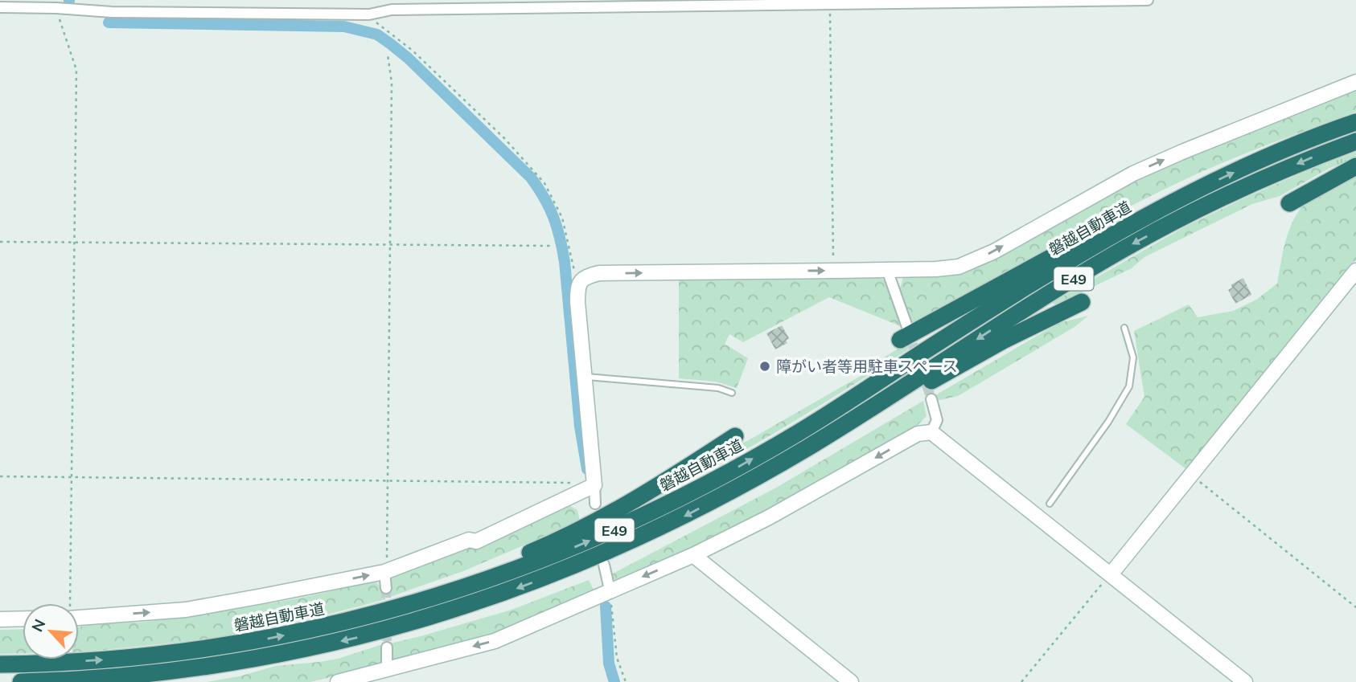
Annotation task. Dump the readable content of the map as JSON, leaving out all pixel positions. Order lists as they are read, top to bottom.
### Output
{
  "streets": {
    "highway": ["磐越自動車道", "E49"]
  },
  "places": ["障がい者等用駐車スペース"],
  "north": "top left"
}
